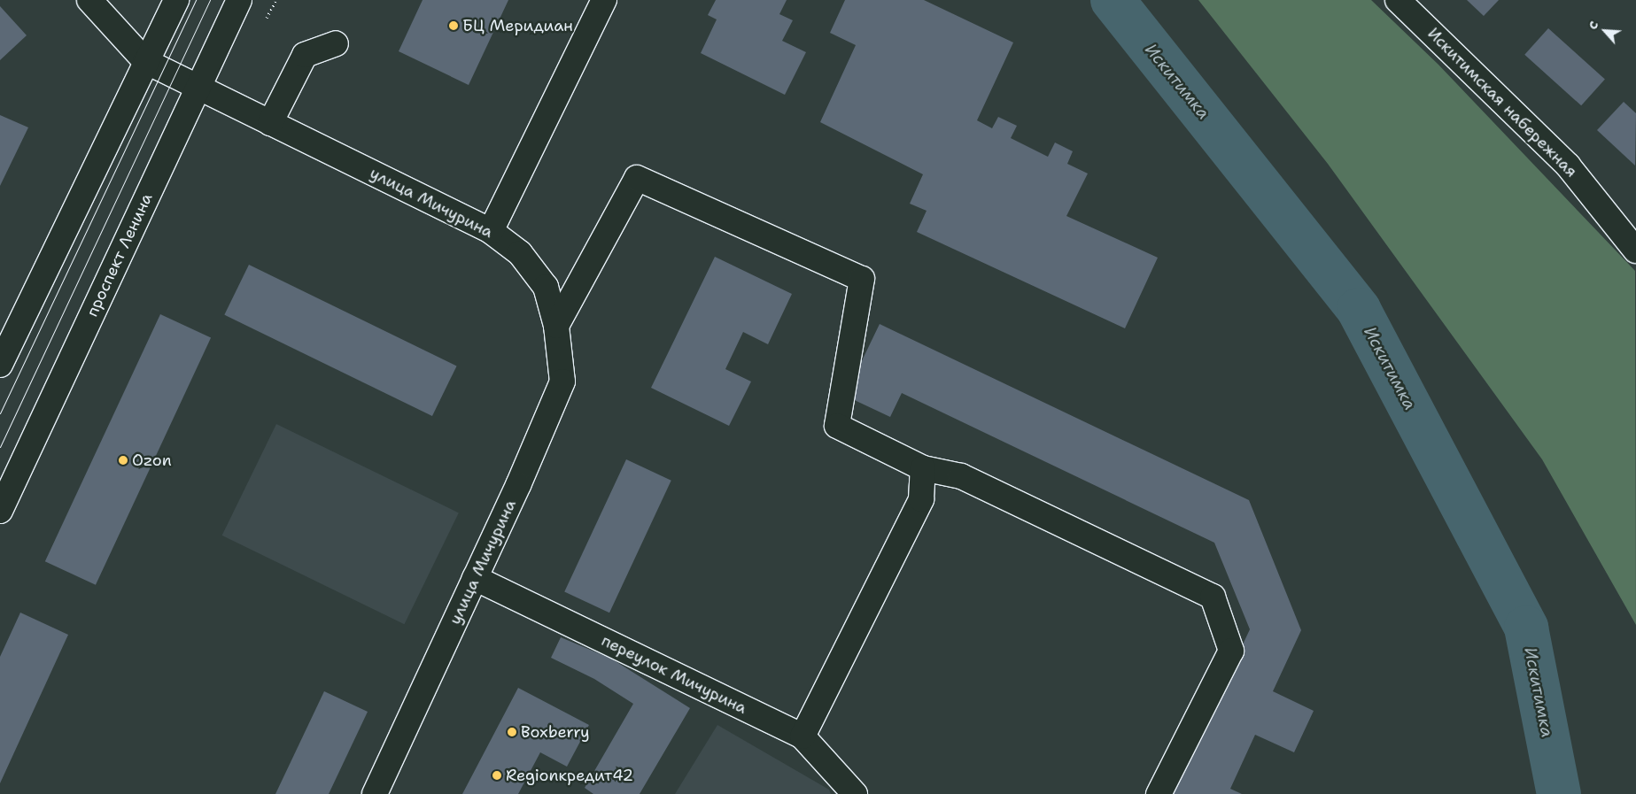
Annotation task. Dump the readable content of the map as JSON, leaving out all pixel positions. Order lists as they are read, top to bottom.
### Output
{
  "streets": {
    "street": [
      "Искитимская набережная",
      "улица Мичурина",
      "проспект Ленина",
      "переулок Мичурина"
    ]
  },
  "crossings": [
    ["улица Мичурина", "проспект Ленина"],
    ["улица Мичурина", "переулок Мичурина"]
  ],
  "water": ["Искитимка"],
  "places": [
    "БЦ Меридиан",
    "Ozon",
    "Boxberry",
    "Regionкредит42"
  ],
  "north": "top left"
}
